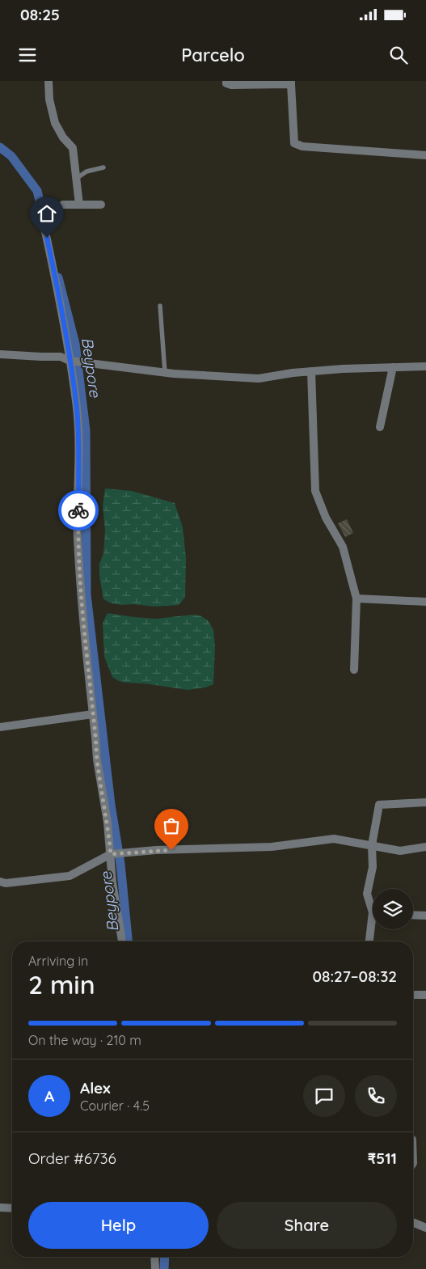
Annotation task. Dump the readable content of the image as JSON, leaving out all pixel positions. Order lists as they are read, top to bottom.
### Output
{
  "water": ["Beypore"],
  "page": {
    "status": "08:25",
    "header": "Parcelo",
    "heading": ["2 min", "Arriving in", "08:27–08:32"],
    "panel": [
      "Alex",
      "Courier · 4.5",
      "Order #6736",
      "₹511"
    ],
    "bar": "On the way · 210 m",
    "round": "A",
    "buttons": ["Help", "Share"]
  }
}
